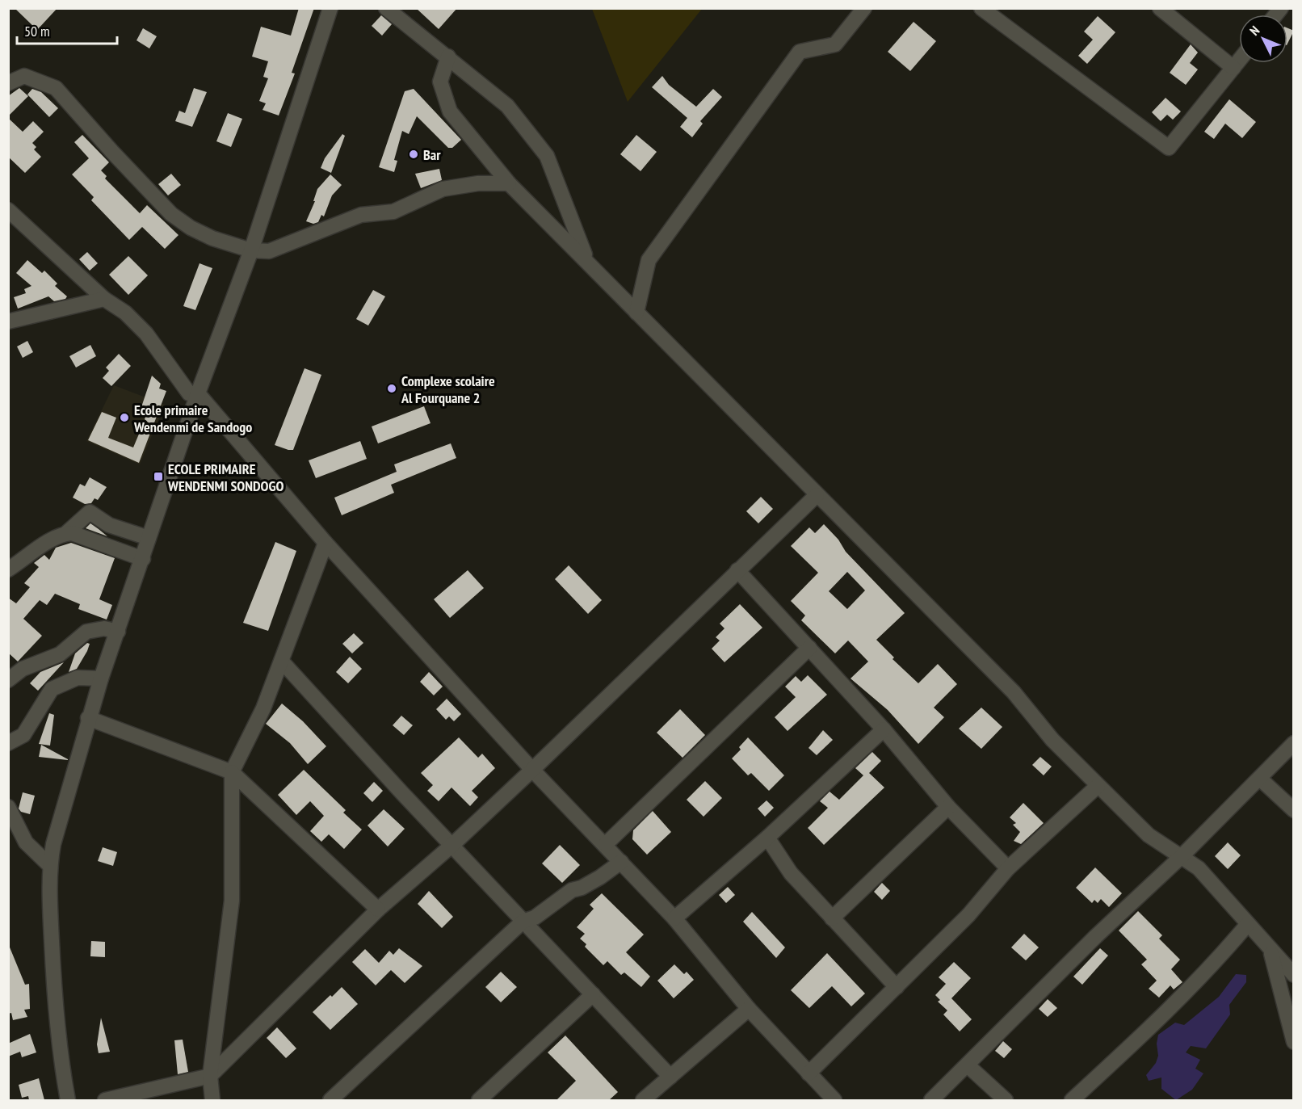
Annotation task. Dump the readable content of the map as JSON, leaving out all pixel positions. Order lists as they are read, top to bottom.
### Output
{
  "places": {
    "other": ["Bar", "Complexe scolaire Al Fourquane 2", "Ecole primaire Wendenmi de Sandogo"],
    "transit": ["ECOLE PRIMAIRE WENDENMI SONDOGO"]
  },
  "scale_bar": "50 m",
  "north": "top left"
}
